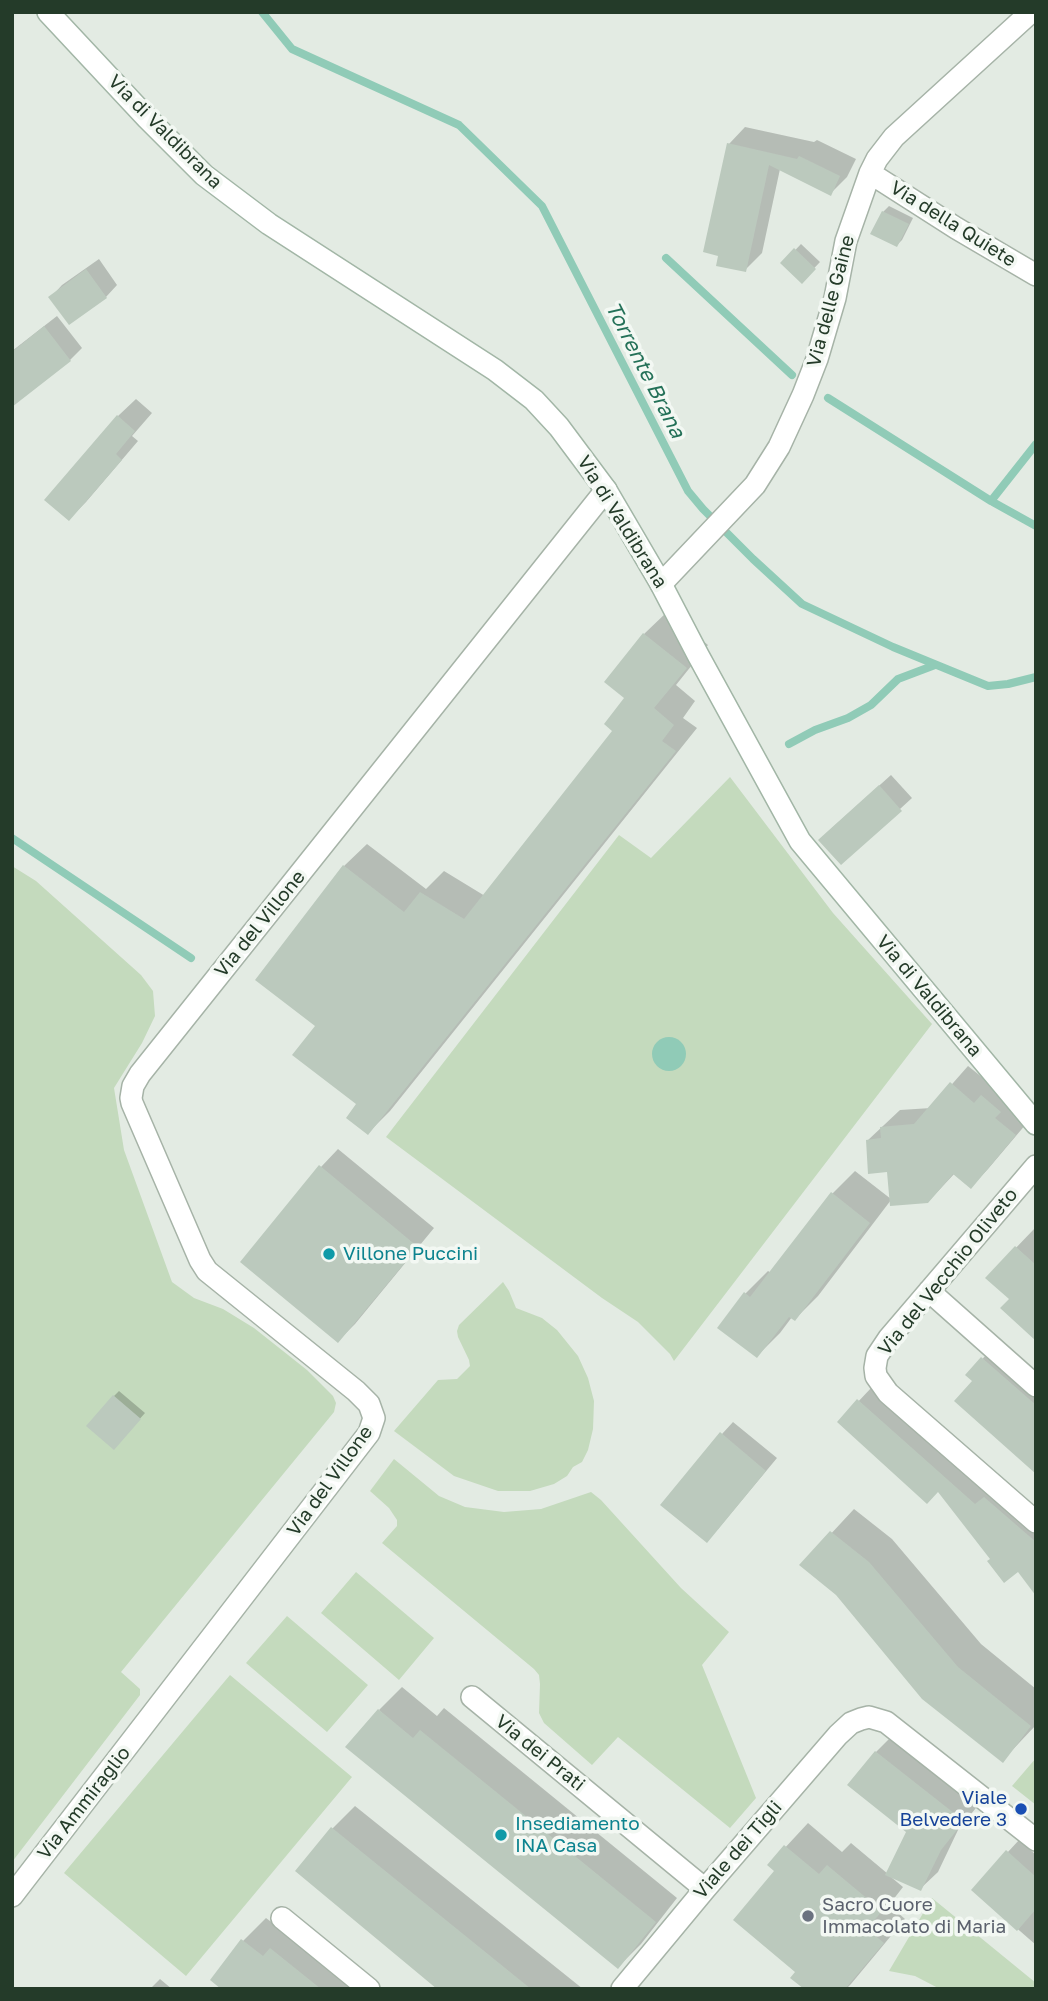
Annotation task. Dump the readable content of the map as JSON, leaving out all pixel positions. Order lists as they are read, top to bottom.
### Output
{
  "streets": {
    "street": [
      "Via di Valdibrana",
      "Via della Quiete",
      "Via delle Gaine",
      "Via del Villone",
      "Via del Vecchio Oliveto",
      "Via dei Prati",
      "Via Ammiraglio",
      "Viale dei Tigli"
    ]
  },
  "crossings": [
    ["Via di Valdibrana", "Via delle Gaine"],
    ["Via di Valdibrana", "Via del Villone"],
    ["Via della Quiete", "Via delle Gaine"],
    ["Via del Villone", "Via Ammiraglio"],
    ["Via dei Prati", "Viale dei Tigli"]
  ],
  "water": ["Torrente Brana"],
  "places": [
    "Villone Puccini",
    "Viale Belvedere 3",
    "Insediamento INA Casa",
    "Sacro Cuore Immacolato di Maria"
  ]
}
